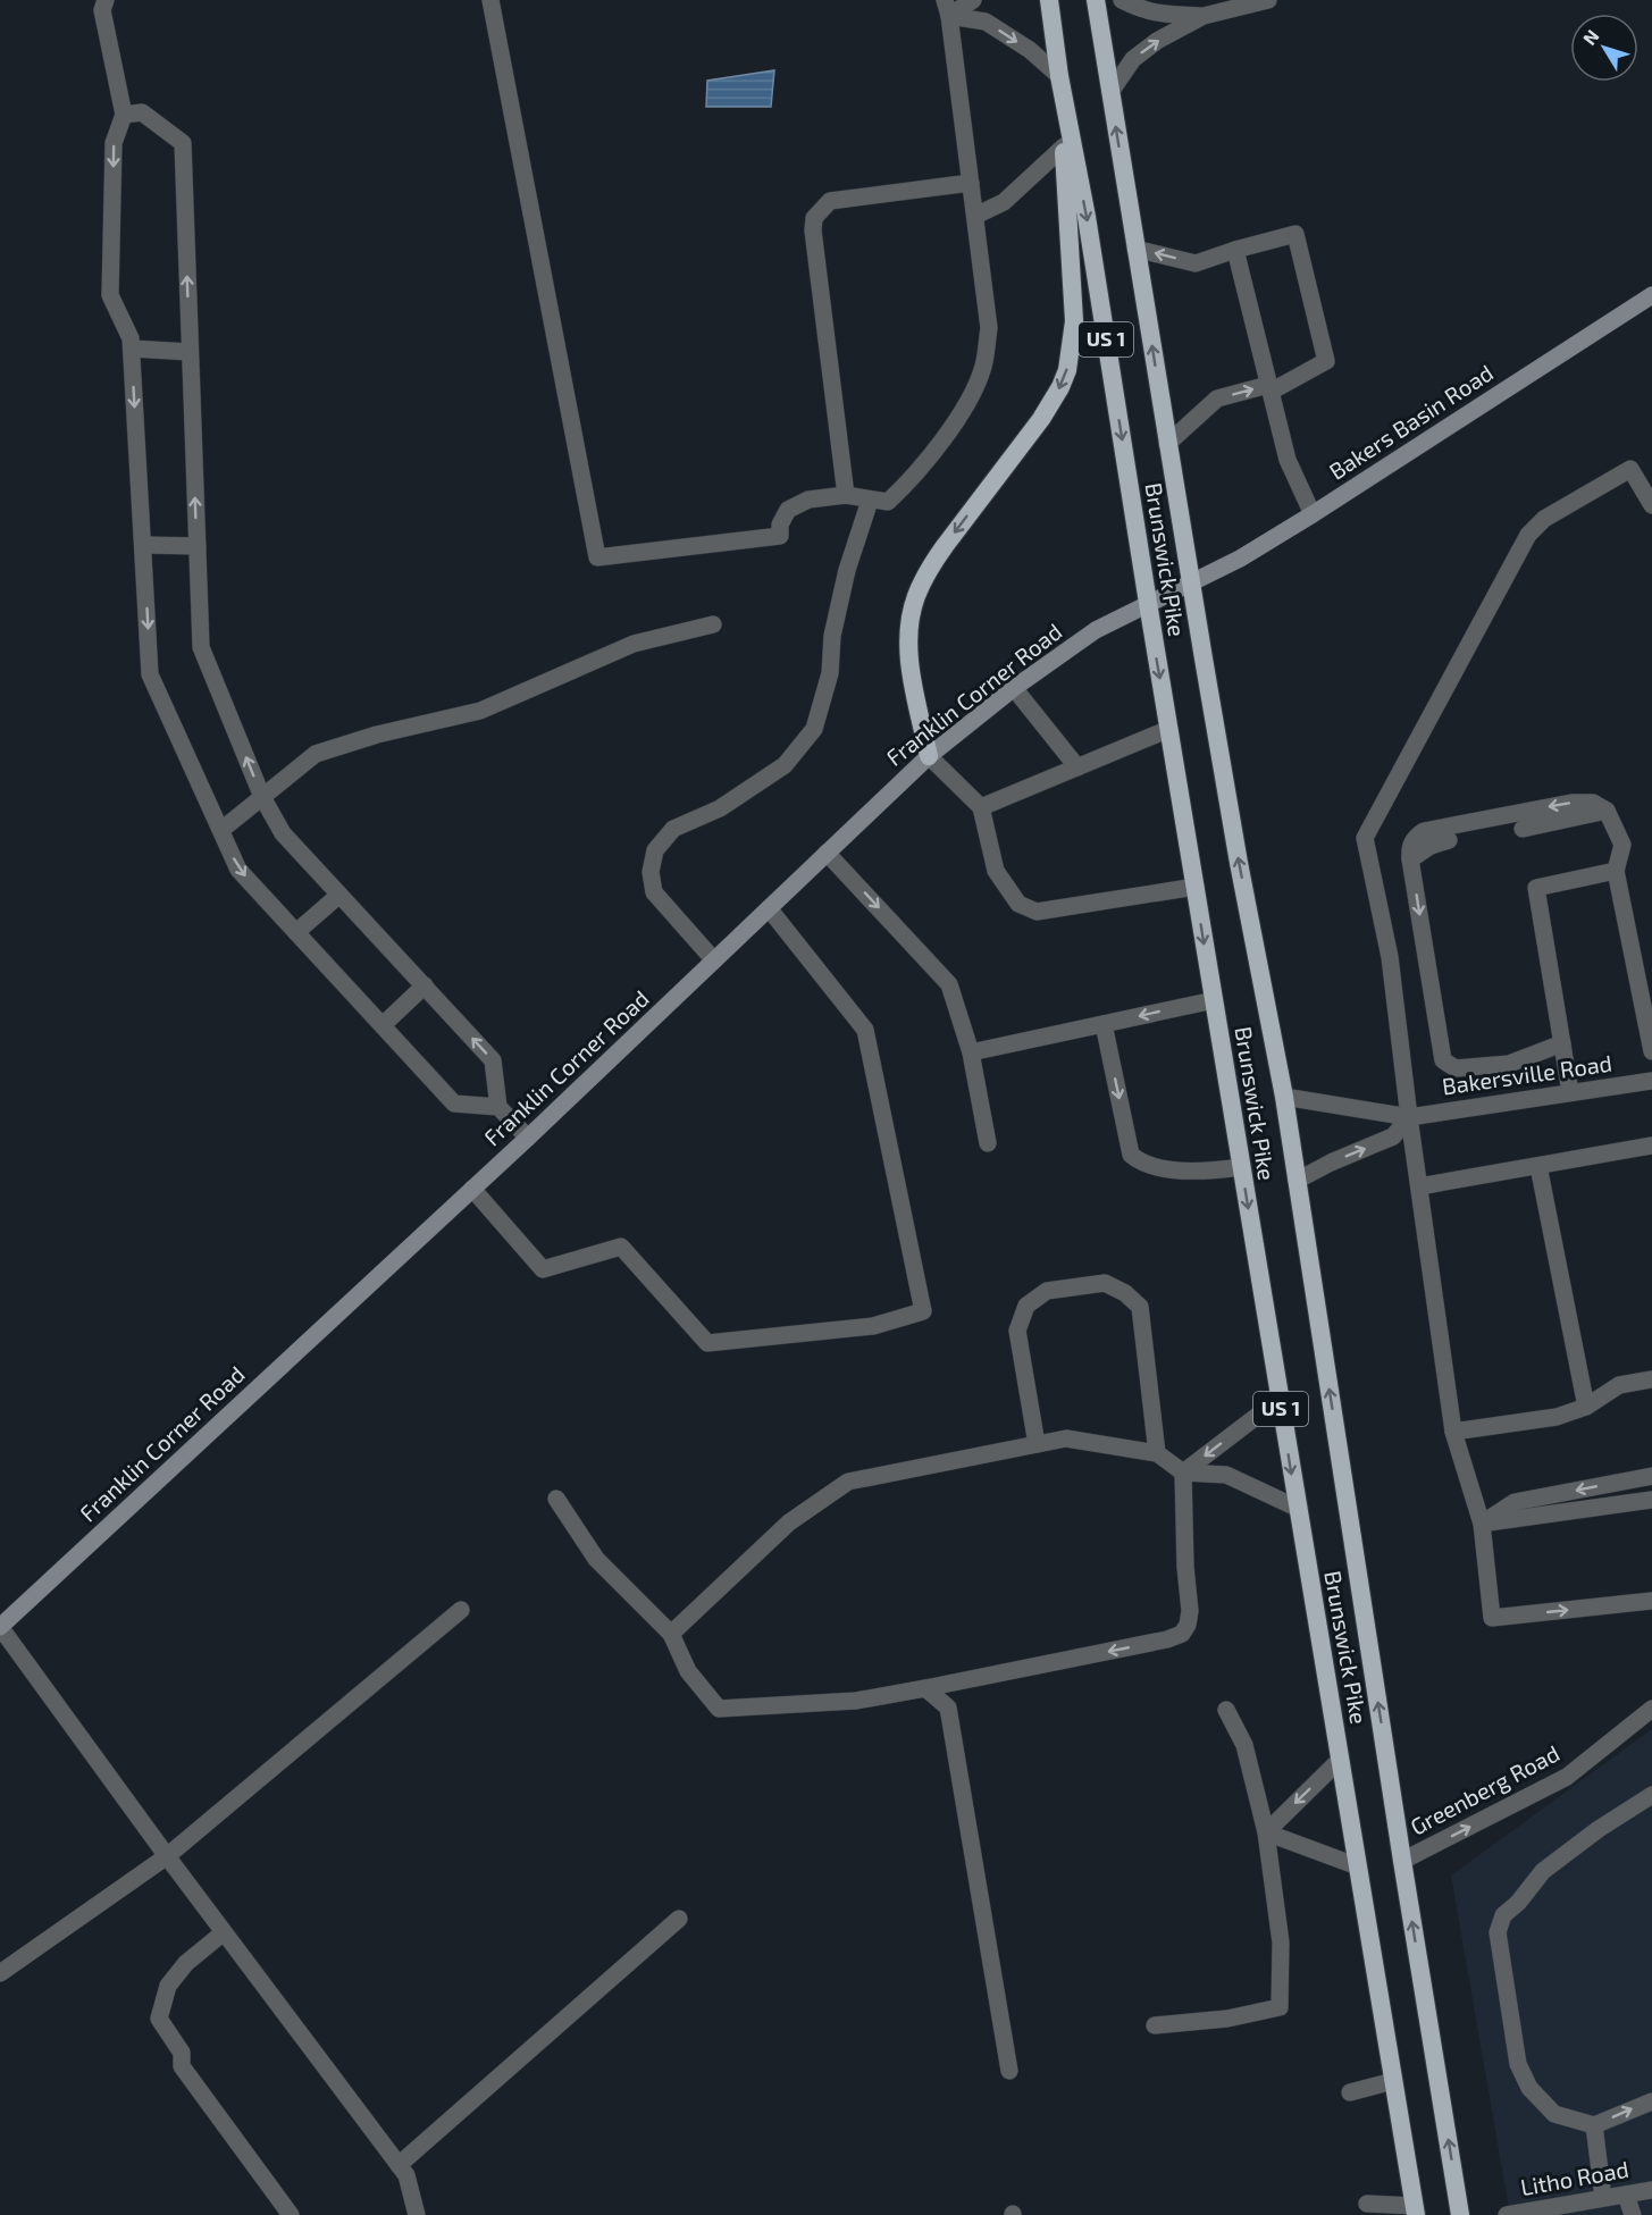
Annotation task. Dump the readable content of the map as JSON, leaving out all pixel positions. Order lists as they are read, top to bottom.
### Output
{
  "streets": {
    "highway": ["US 1", "Brunswick Pike"],
    "main road": ["Bakers Basin Road", "Franklin Corner Road"],
    "street": ["Bakersville Road", "Greenberg Road", "Litho Road"]
  },
  "crossings": [
    ["Bakers Basin Road", "Brunswick Pike"],
    ["Bakers Basin Road", "Franklin Corner Road"],
    ["Brunswick Pike", "Franklin Corner Road"],
    ["Brunswick Pike", "Bakersville Road"],
    ["Brunswick Pike", "Greenberg Road"]
  ],
  "one_way": ["Greenberg Road"],
  "north": "top left"
}
